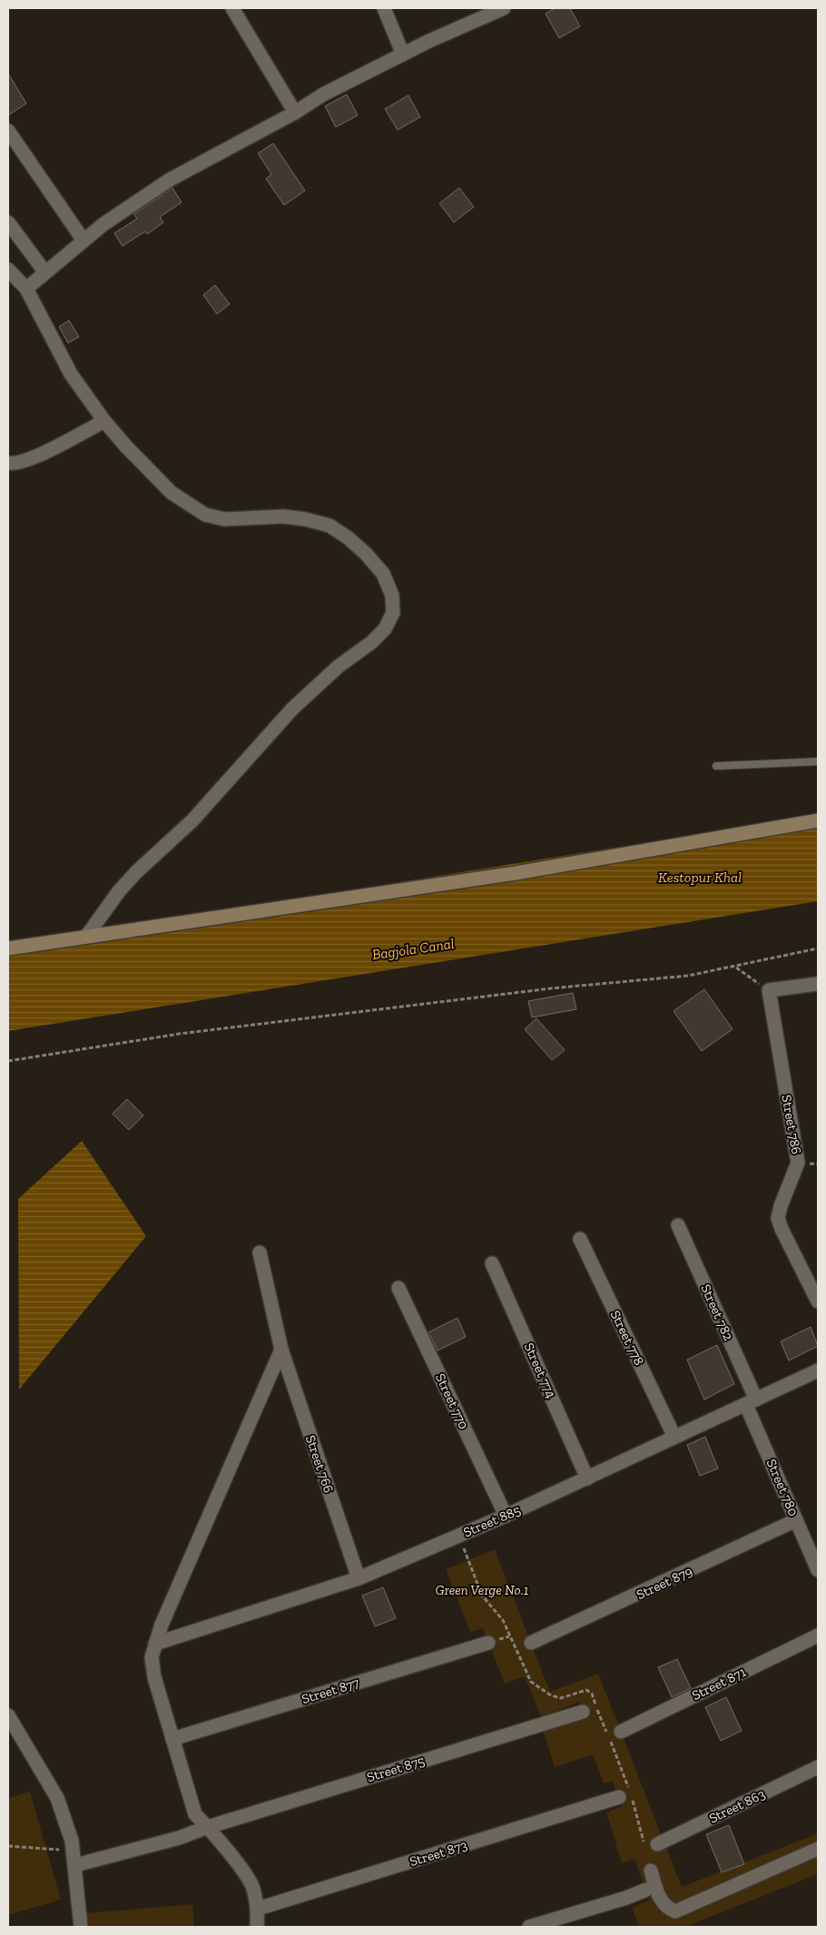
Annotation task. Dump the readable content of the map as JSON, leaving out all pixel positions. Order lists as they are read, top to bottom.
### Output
{
  "streets": {
    "street": [
      "Street 786",
      "Street 782",
      "Street 778",
      "Street 774",
      "Street 770",
      "Street 766",
      "Street 780",
      "Street 885",
      "Street 879",
      "Street 871",
      "Street 877",
      "Street 875",
      "Street 863",
      "Street 873"
    ]
  },
  "crossings": [
    ["Street 782", "Street 780"],
    ["Street 782", "Street 885"],
    ["Street 778", "Street 885"],
    ["Street 774", "Street 885"],
    ["Street 770", "Street 885"],
    ["Street 766", "Street 885"],
    ["Street 780", "Street 885"],
    ["Street 780", "Street 879"]
  ],
  "water": ["Kestopur Khal", "Bagjola Canal"],
  "parks": ["Green Verge No.1"]
}
